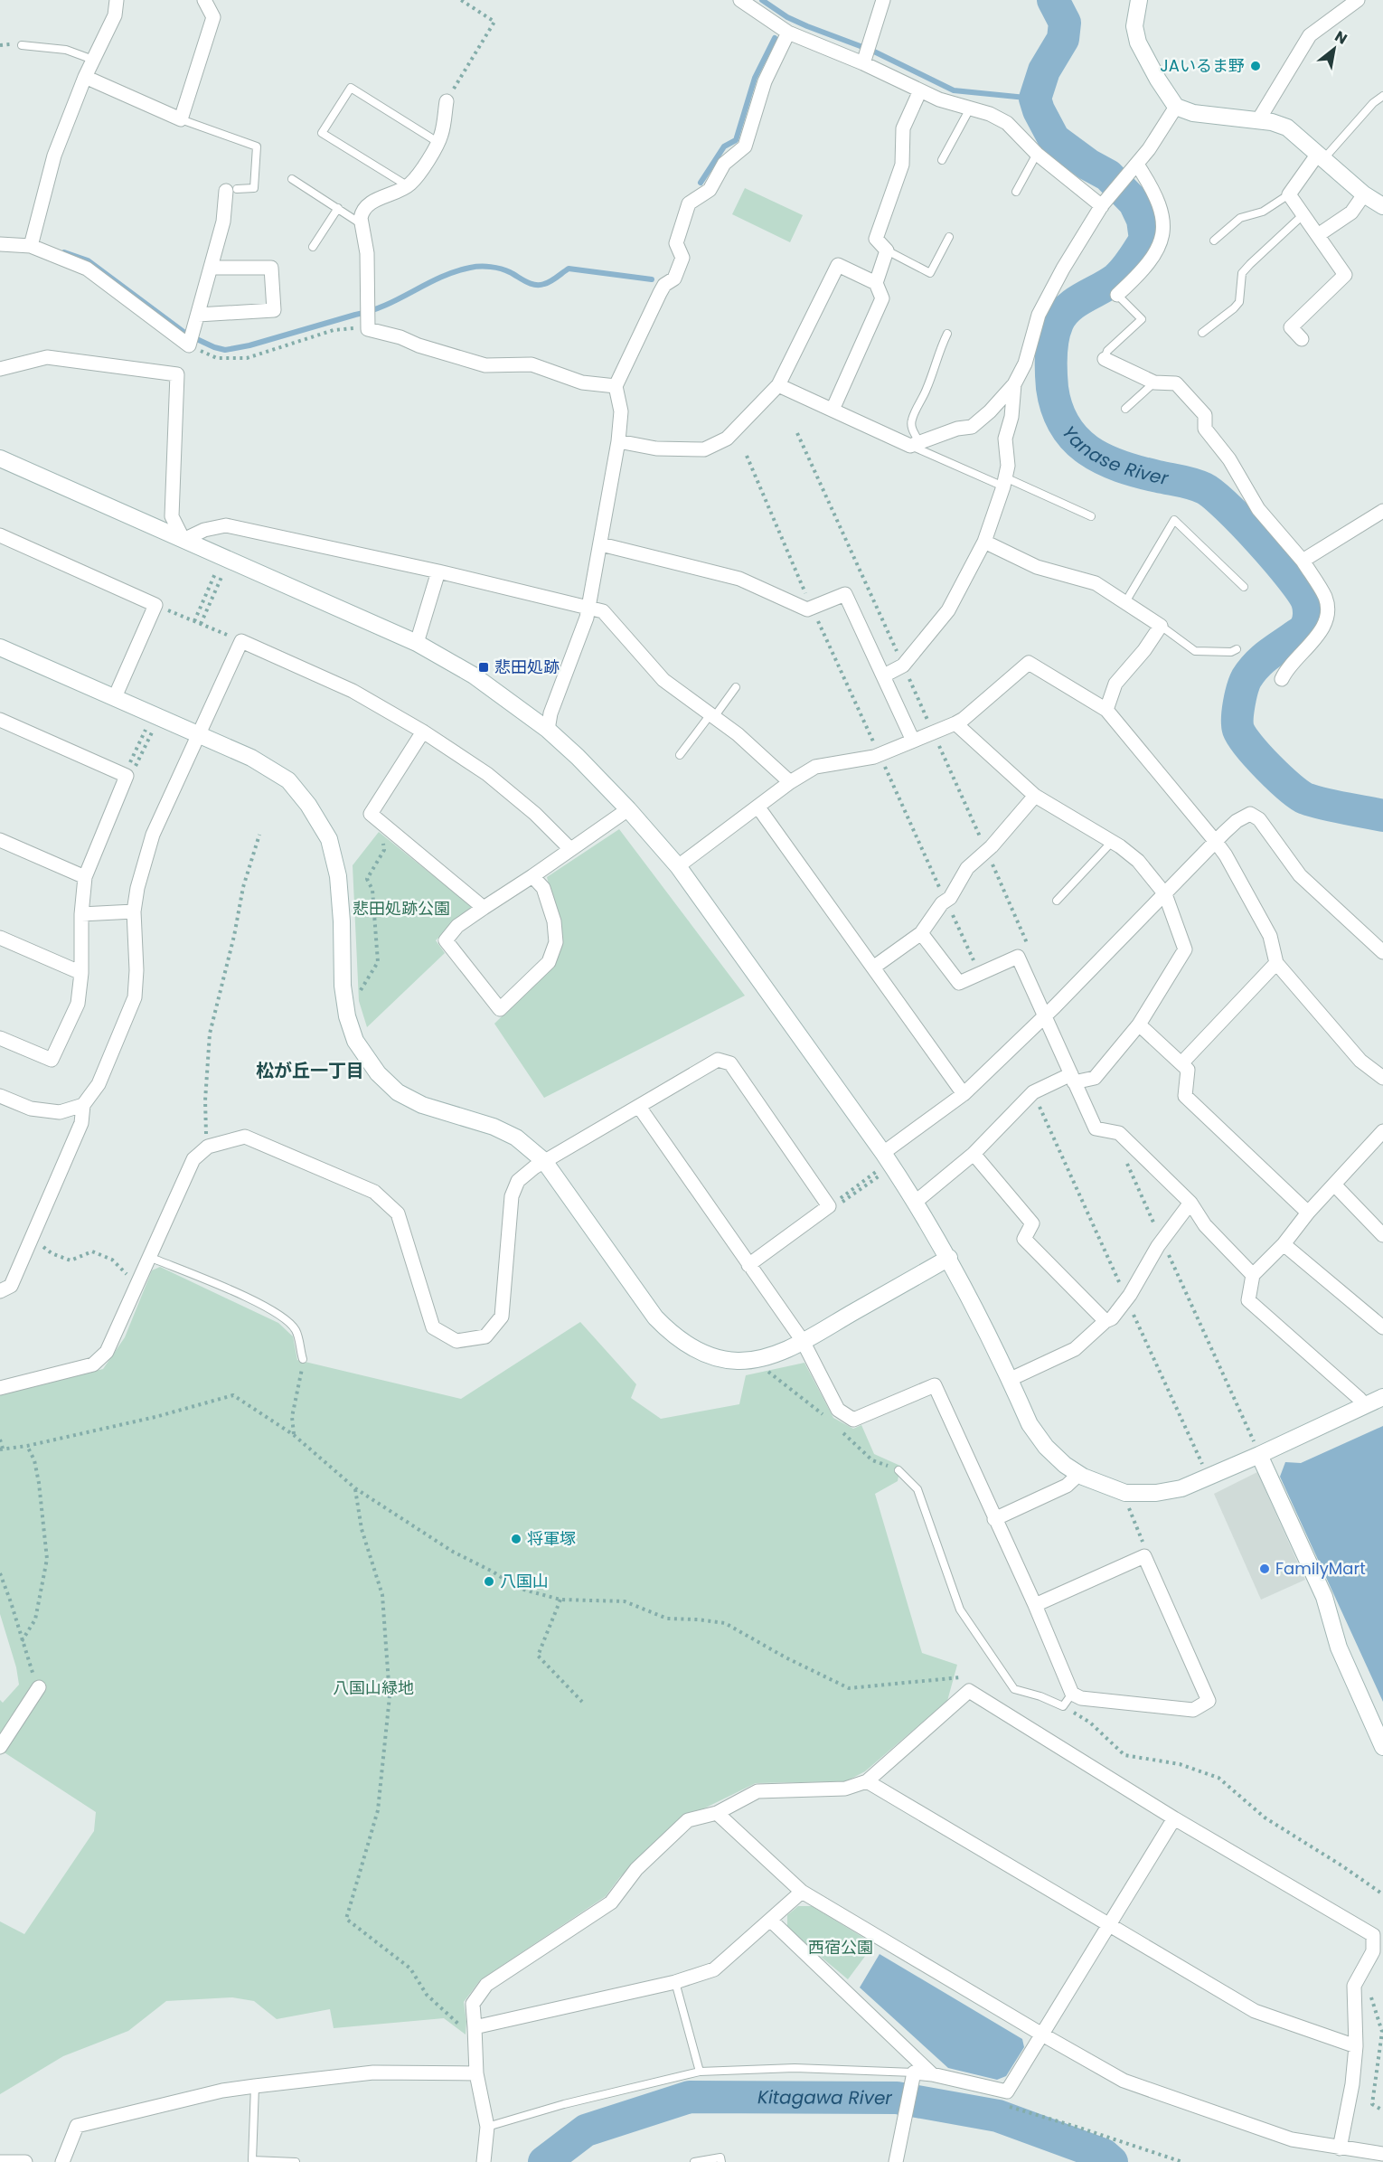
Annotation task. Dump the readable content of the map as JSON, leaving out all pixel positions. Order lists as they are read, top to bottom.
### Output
{
  "districts": ["松が丘一丁目"],
  "water": ["Yanase River", "Kitagawa River"],
  "parks": ["悲田処跡公園", "八国山緑地", "西宿公園"],
  "places": {
    "other": [
      "JAいるま野",
      "将軍塚",
      "FamilyMart",
      "八国山"
    ],
    "transit": ["悲田処跡"]
  },
  "north": "top right"
}
